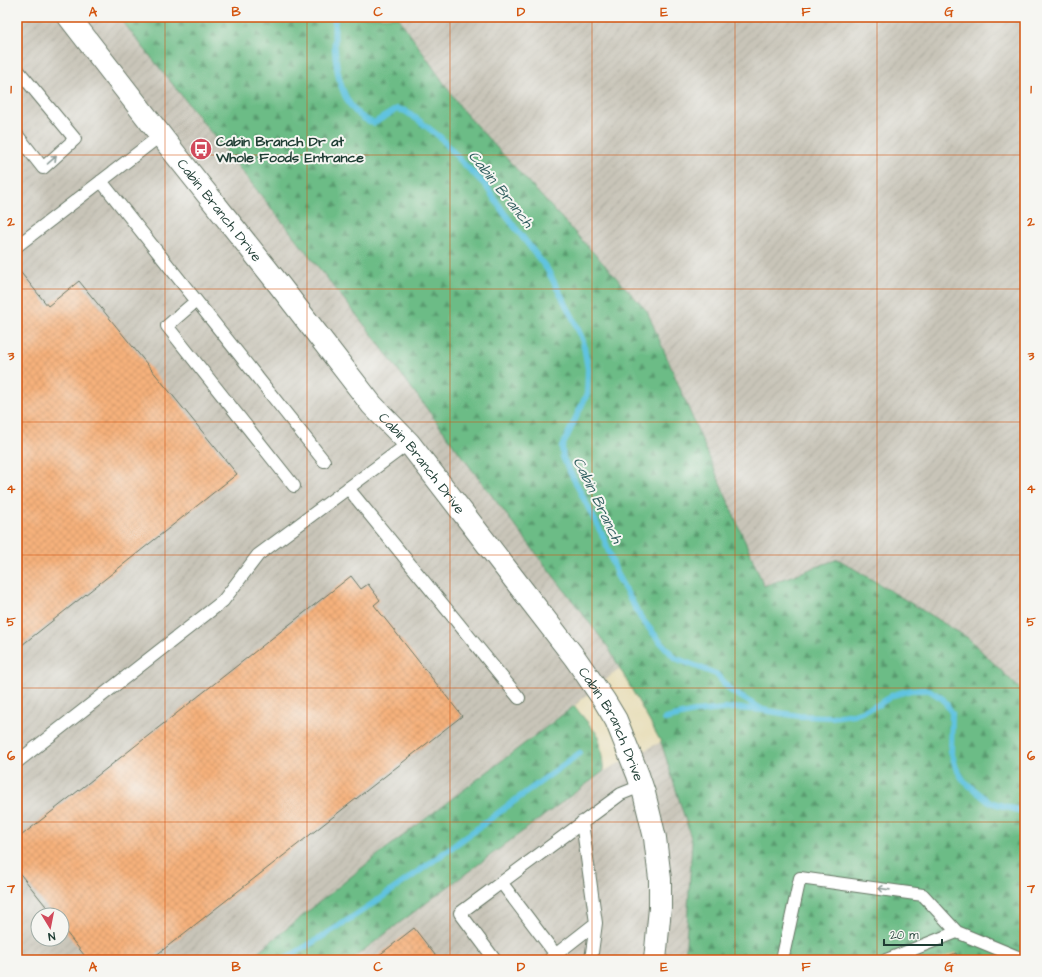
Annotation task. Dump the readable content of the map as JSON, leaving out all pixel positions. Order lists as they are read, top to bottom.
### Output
{
  "streets": {
    "street": ["Cabin Branch Drive"]
  },
  "water": ["Cabin Branch"],
  "places": {
    "bus stop": ["Cabin Branch Dr at Whole Foods Entrance"]
  },
  "scale_bar": "20 m",
  "north": "bottom",
  "grid": {
    "columns": [
      "A",
      "B",
      "C",
      "D",
      "E",
      "F",
      "G"
    ],
    "rows": [
      "1",
      "2",
      "3",
      "4",
      "5",
      "6",
      "7"
    ]
  }
}
